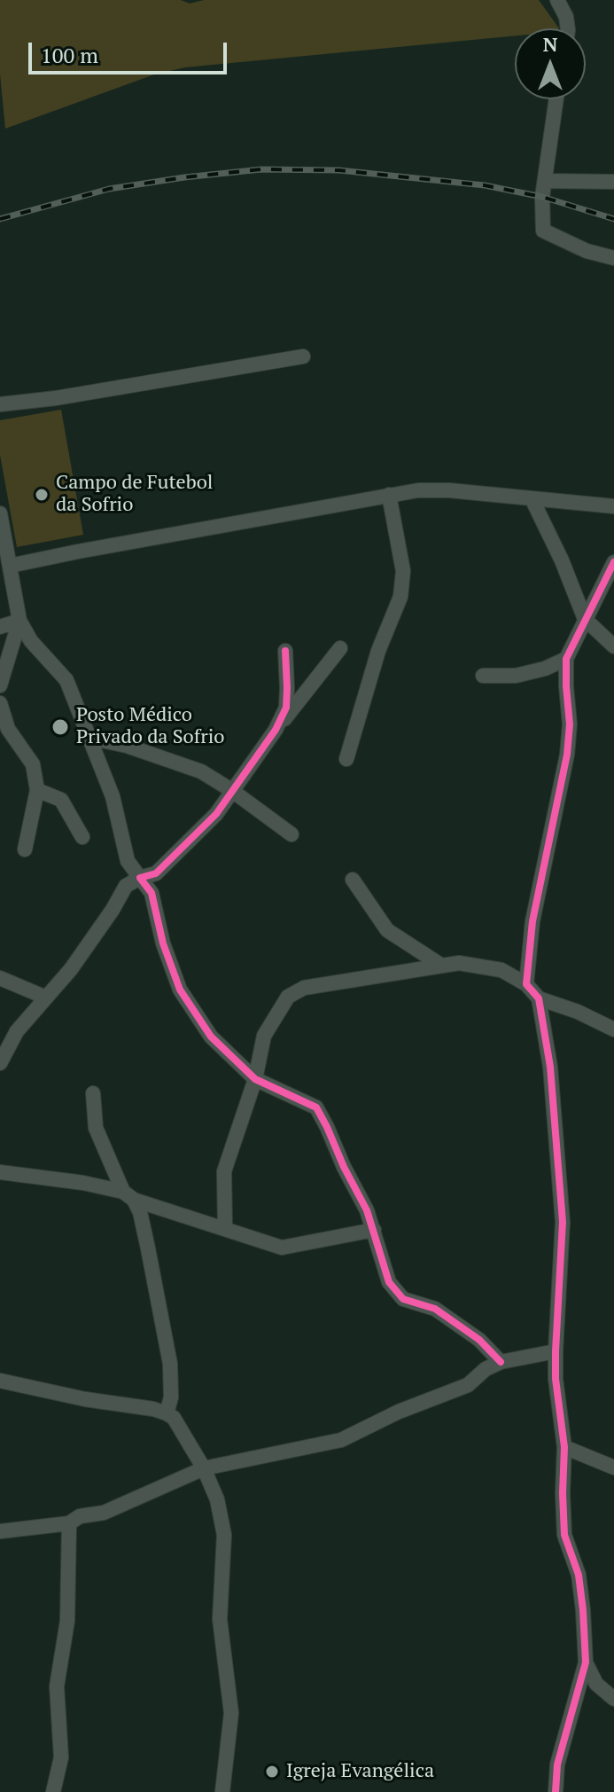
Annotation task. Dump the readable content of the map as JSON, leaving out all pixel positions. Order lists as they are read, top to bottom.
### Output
{
  "places": ["Campo de Futebol da Sofrio", "Posto Médico Privado da Sofrio", "Igreja Evangélica"],
  "scale_bar": "100 m",
  "north": "top"
}
